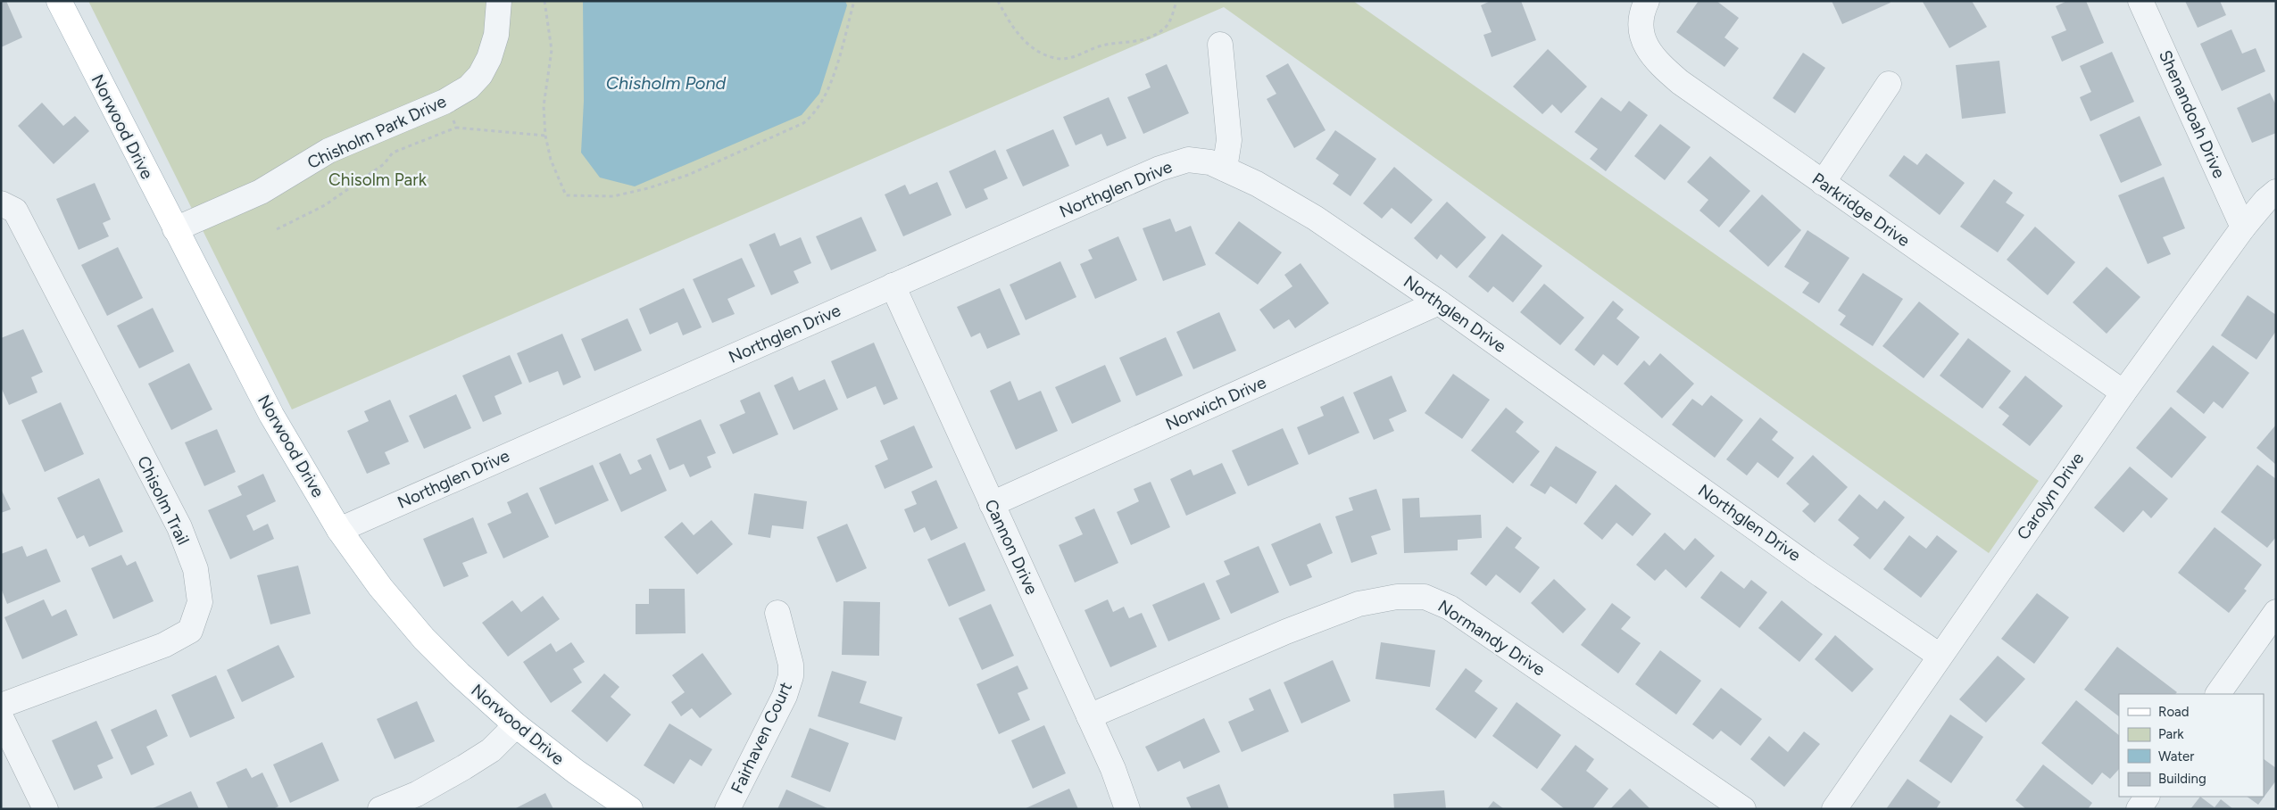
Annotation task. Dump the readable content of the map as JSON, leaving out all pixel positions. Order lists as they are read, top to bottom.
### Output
{
  "streets": {
    "main road": ["Norwood Drive"],
    "street": [
      "Shenandoah Drive",
      "Chisholm Park Drive",
      "Northglen Drive",
      "Parkridge Drive",
      "Norwich Drive",
      "Carolyn Drive",
      "Chisolm Trail",
      "Cannon Drive",
      "Normandy Drive",
      "Fairhaven Court"
    ]
  },
  "crossings": [
    ["Shenandoah Drive", "Carolyn Drive"],
    ["Norwood Drive", "Chisholm Park Drive"],
    ["Norwood Drive", "Northglen Drive"],
    ["Northglen Drive", "Norwich Drive"],
    ["Northglen Drive", "Carolyn Drive"],
    ["Northglen Drive", "Cannon Drive"],
    ["Parkridge Drive", "Carolyn Drive"],
    ["Norwich Drive", "Cannon Drive"],
    ["Cannon Drive", "Normandy Drive"]
  ],
  "water": ["Chisholm Pond"],
  "parks": ["Chisolm Park"],
  "legend": [
    "Road",
    "Park",
    "Water",
    "Building"
  ]
}
